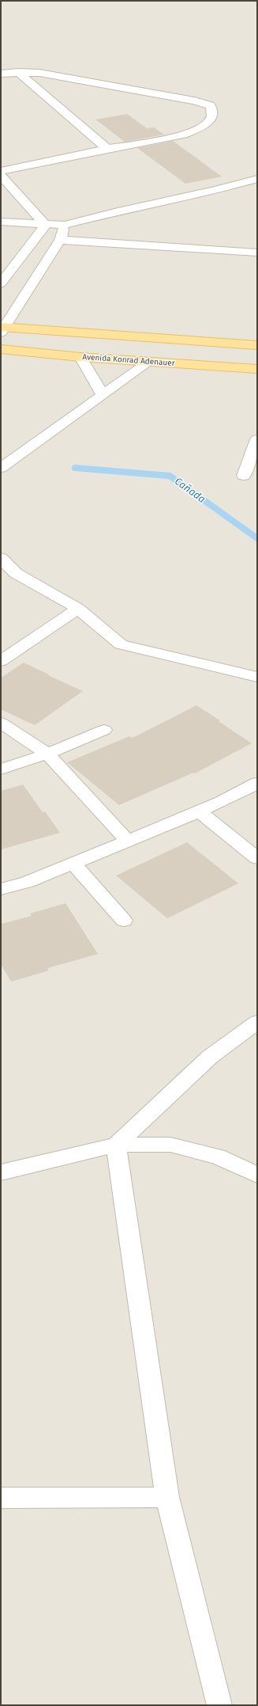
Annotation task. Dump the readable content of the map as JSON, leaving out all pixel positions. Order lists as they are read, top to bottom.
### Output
{
  "streets": {
    "main road": ["Avenida Konrad Adenauer"]
  },
  "water": ["Cañada"]
}
